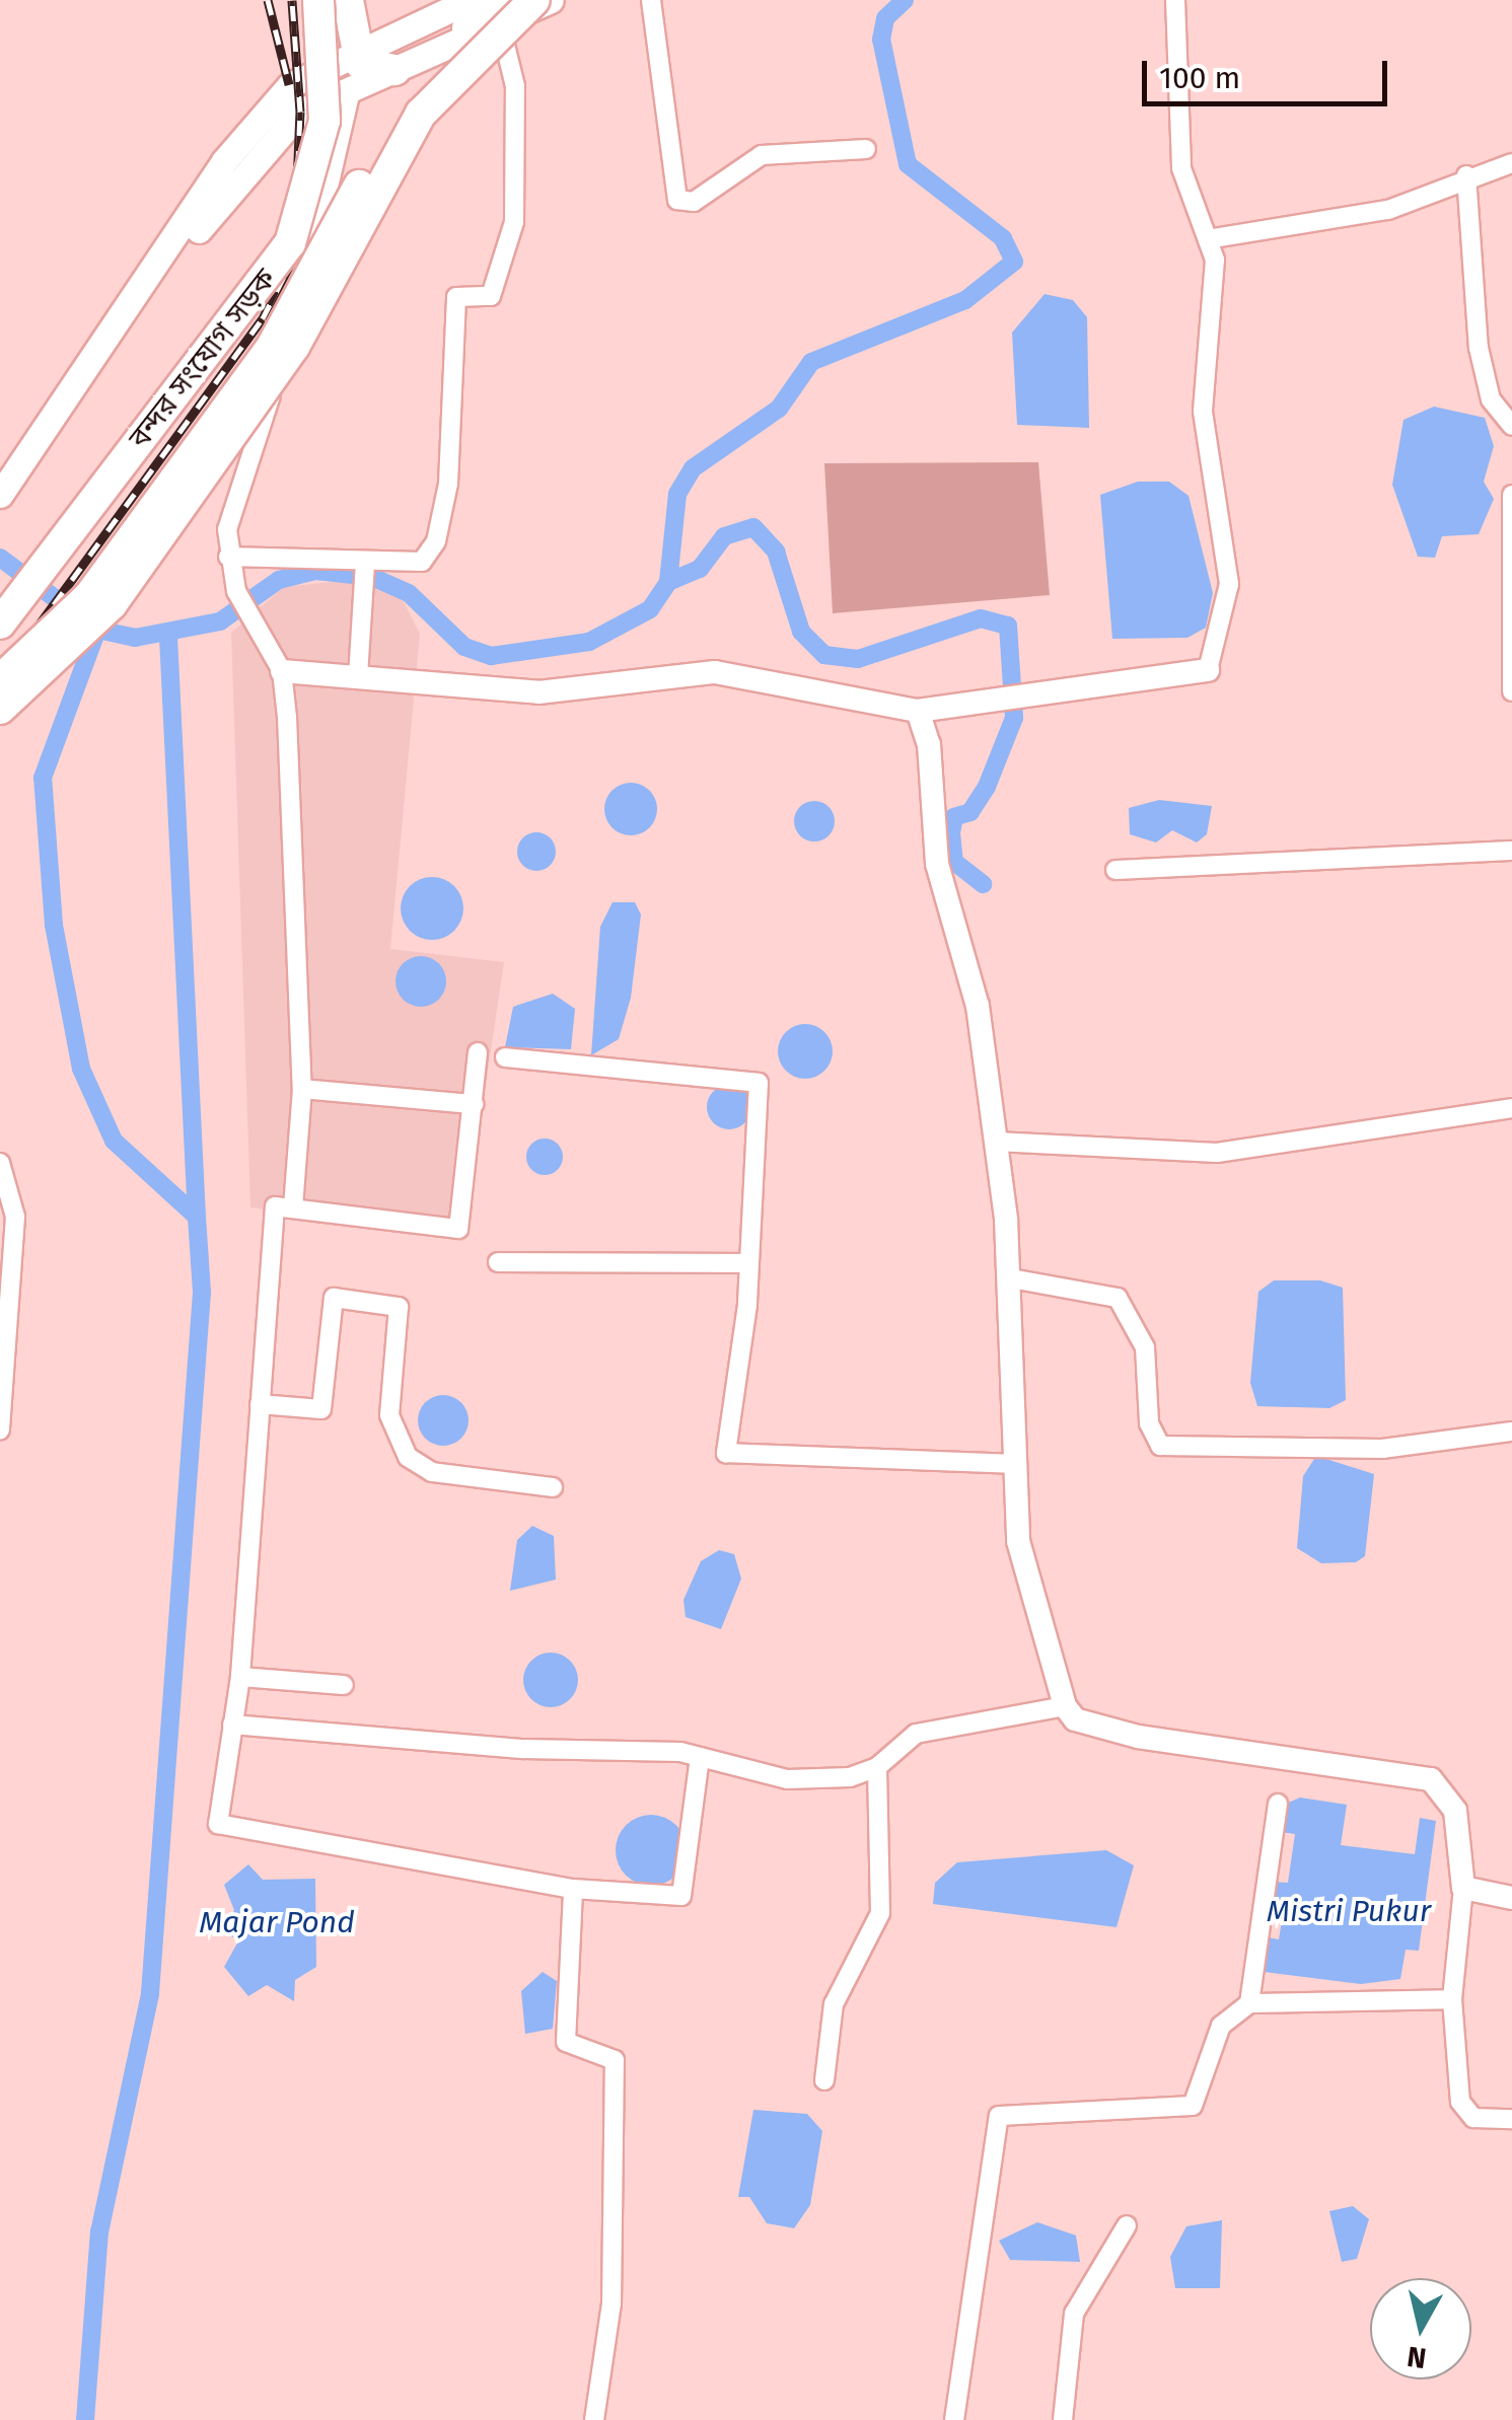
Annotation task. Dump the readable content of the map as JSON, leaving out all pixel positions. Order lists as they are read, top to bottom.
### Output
{
  "streets": {
    "highway": ["বন্দর সংযোগ সড়ক"]
  },
  "water": ["Mistri Pukur", "Majar Pond"],
  "scale_bar": "100 m",
  "north": "bottom"
}
